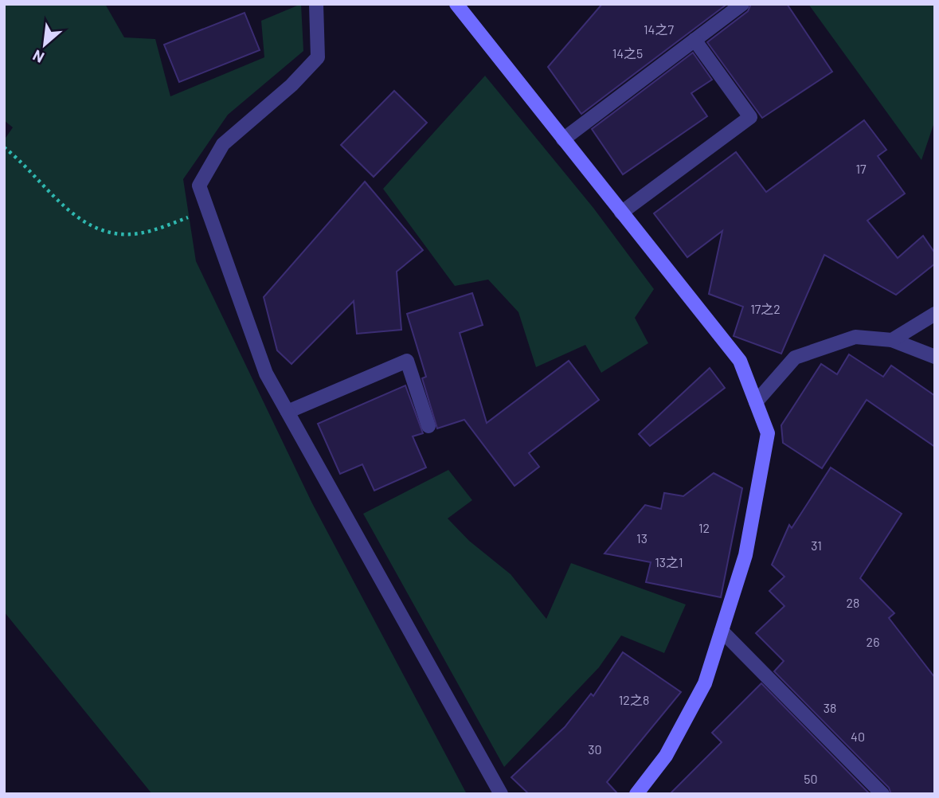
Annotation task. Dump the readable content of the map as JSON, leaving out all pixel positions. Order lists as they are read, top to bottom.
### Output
{
  "house_numbers": [
    "14之7",
    "14之5",
    "17",
    "17之2",
    "12",
    "13",
    "31",
    "13之1",
    "28",
    "26",
    "12之8",
    "38",
    "40",
    "30",
    "50"
  ],
  "north": "bottom left"
}
